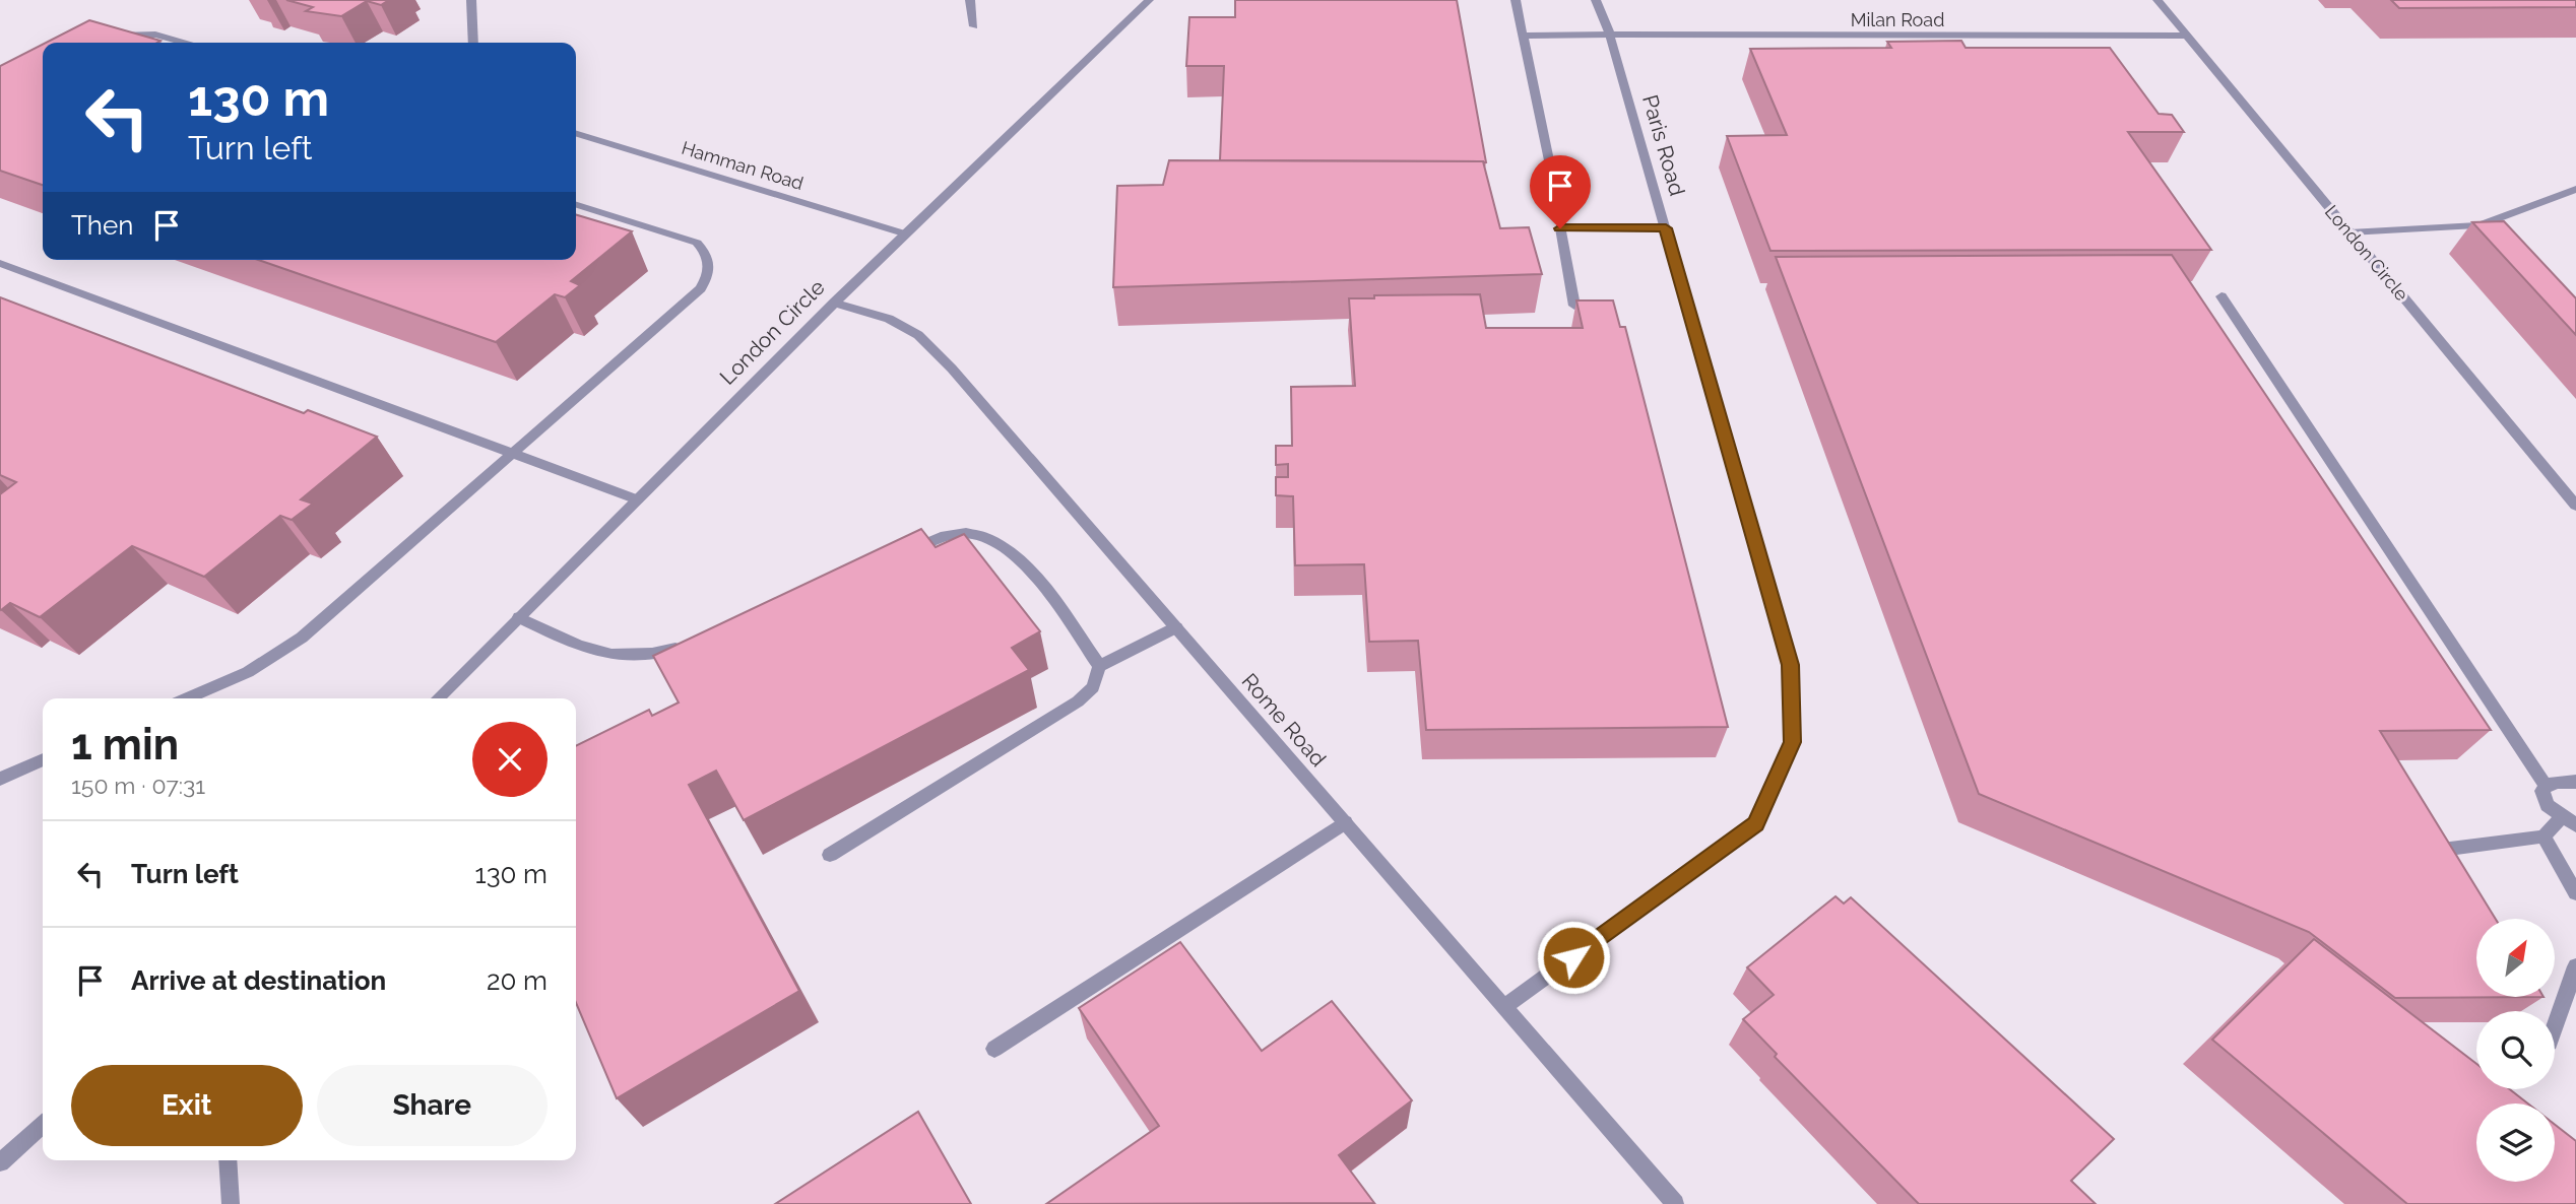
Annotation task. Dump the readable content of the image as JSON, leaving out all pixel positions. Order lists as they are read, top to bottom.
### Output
{
  "streets": {
    "street": [
      "Milan Road",
      "Paris Road",
      "Hamman Road",
      "London Circle",
      "Rome Road"
    ]
  },
  "crossings": [
    ["Milan Road", "Paris Road"],
    ["Milan Road", "London Circle"],
    ["Paris Road", "Rome Road"],
    ["Hamman Road", "London Circle"],
    ["London Circle", "Rome Road"]
  ],
  "north": "top right",
  "page": {
    "turn": ["130 m", "Turn left"],
    "then": "Then",
    "heading": ["1 min", "150 m · 07:31"],
    "list": [
      {
        "name": "Turn left",
        "value": "130 m"
      },
      {
        "name": "Arrive at destination",
        "value": "20 m"
      }
    ],
    "buttons": ["Exit", "Share"]
  }
}
